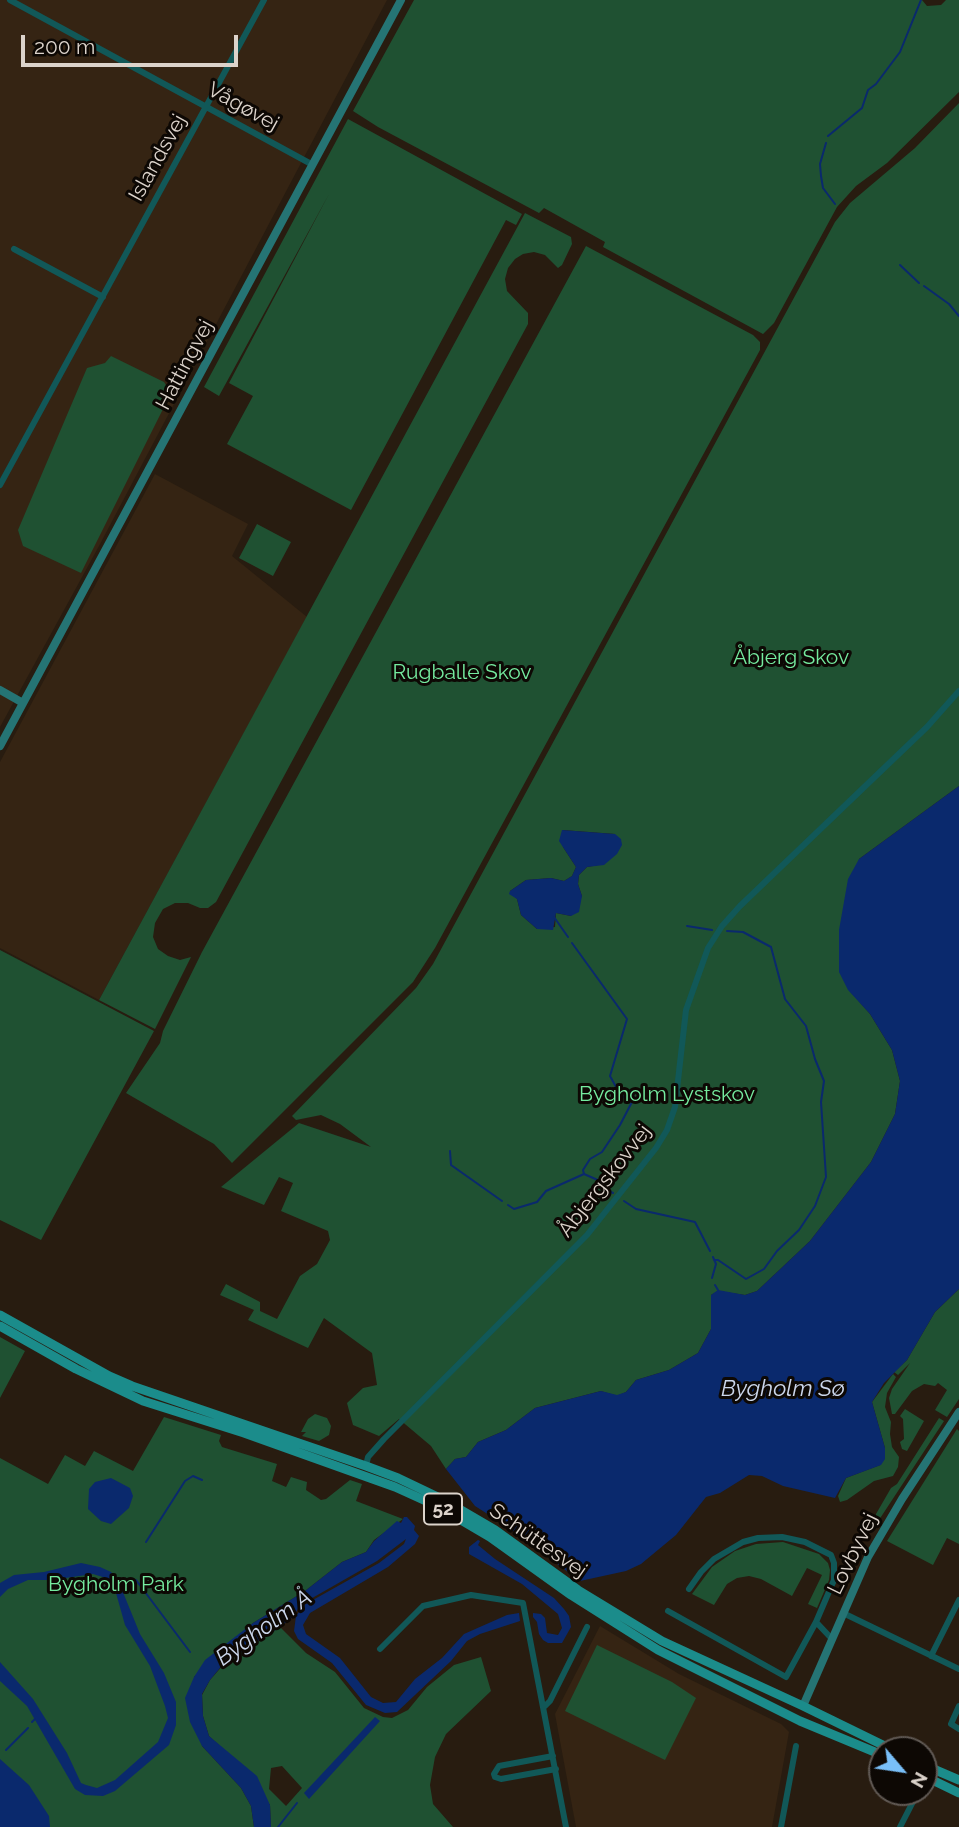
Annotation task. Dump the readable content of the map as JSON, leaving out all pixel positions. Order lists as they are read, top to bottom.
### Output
{
  "streets": {
    "main road": ["52", "Schüttesvej"],
    "street": [
      "Vågøvej",
      "Islandsvej",
      "Hattingvej",
      "Åbjergskovvej",
      "Lovbyvej"
    ]
  },
  "crossings": [
    ["Vågøvej", "Islandsvej"],
    ["Vågøvej", "Hattingvej"],
    ["Åbjergskovvej", "Schüttesvej"],
    ["Schüttesvej", "Lovbyvej"]
  ],
  "water": ["Bygholm Sø", "Bygholm Å"],
  "parks": [
    "Åbjerg Skov",
    "Rugballe Skov",
    "Bygholm Lystskov",
    "Bygholm Park"
  ],
  "scale_bar": "200 m",
  "north": "bottom right"
}
